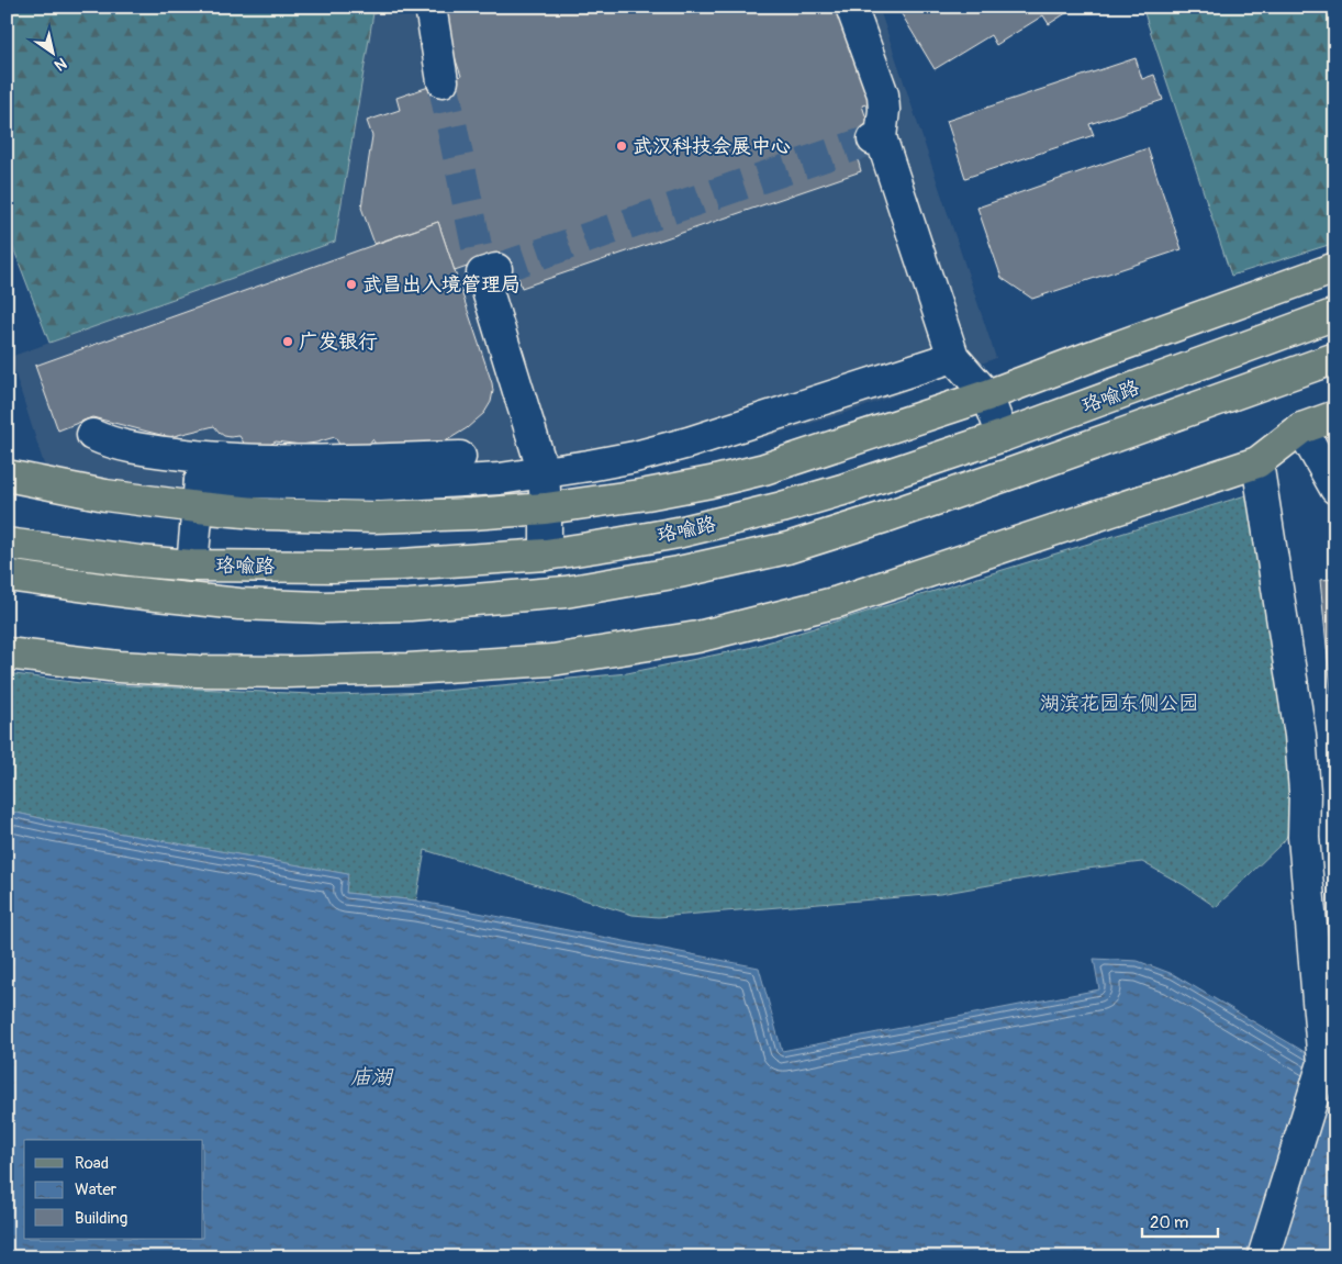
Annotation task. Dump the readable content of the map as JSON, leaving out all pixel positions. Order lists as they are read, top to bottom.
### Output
{
  "streets": {
    "main road": ["珞喻路"]
  },
  "water": ["庙湖"],
  "parks": ["湖滨花园东侧公园"],
  "places": ["武汉科技会展中心", "武昌出入境管理局", "广发银行"],
  "legend": ["Road", "Water", "Building"],
  "scale_bar": "20 m",
  "north": "bottom right"
}
